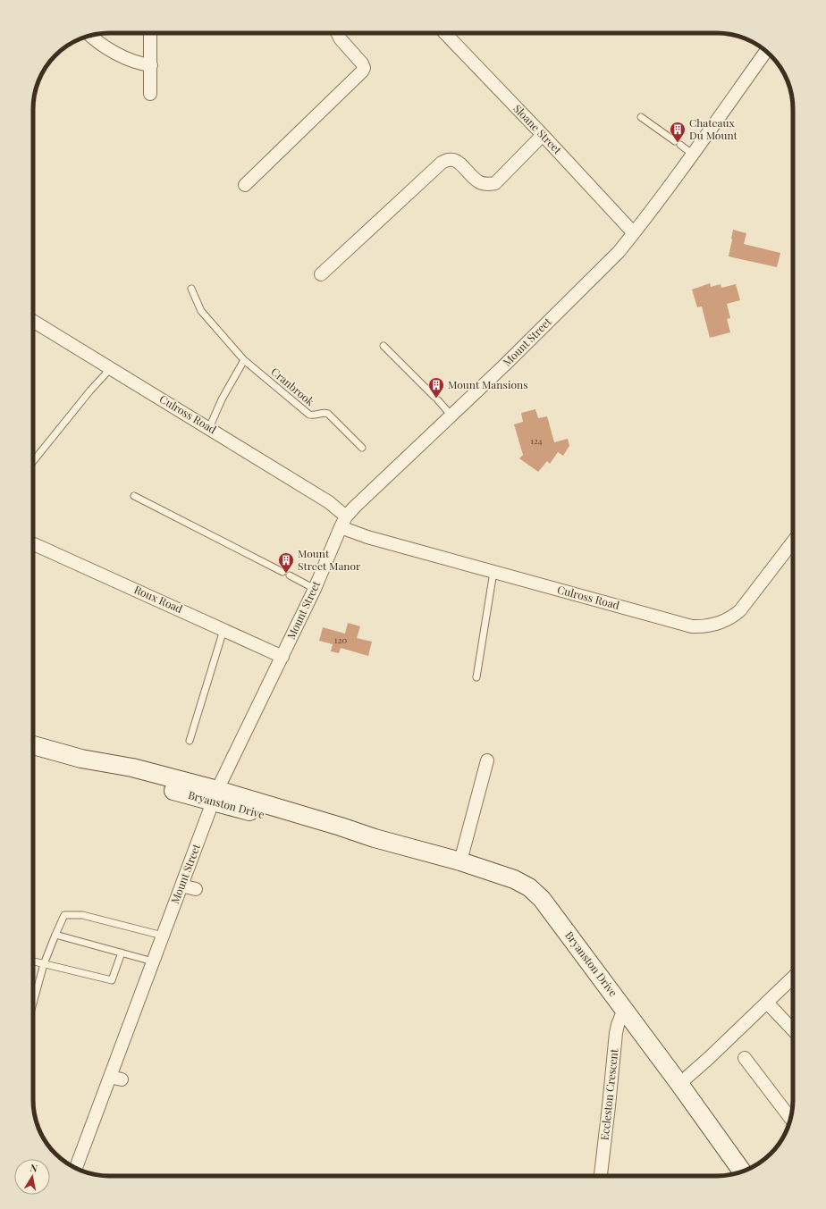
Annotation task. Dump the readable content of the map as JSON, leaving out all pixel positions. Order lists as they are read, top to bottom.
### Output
{
  "streets": {
    "main road": ["Bryanston Drive"],
    "street": [
      "Sloane Street",
      "Mount Street",
      "Culross Road",
      "Roux Road",
      "Eccleston Crescent"
    ],
    "lane": ["Cranbrook"]
  },
  "crossings": [
    ["Sloane Street", "Mount Street"],
    ["Mount Street", "Culross Road"],
    ["Mount Street", "Roux Road"],
    ["Mount Street", "Bryanston Drive"],
    ["Bryanston Drive", "Eccleston Crescent"]
  ],
  "places": {
    "building": ["Chateaux Du Mount", "Mount Mansions", "Mount Street Manor"]
  },
  "house_numbers": ["124", "120"],
  "north": "top"
}
